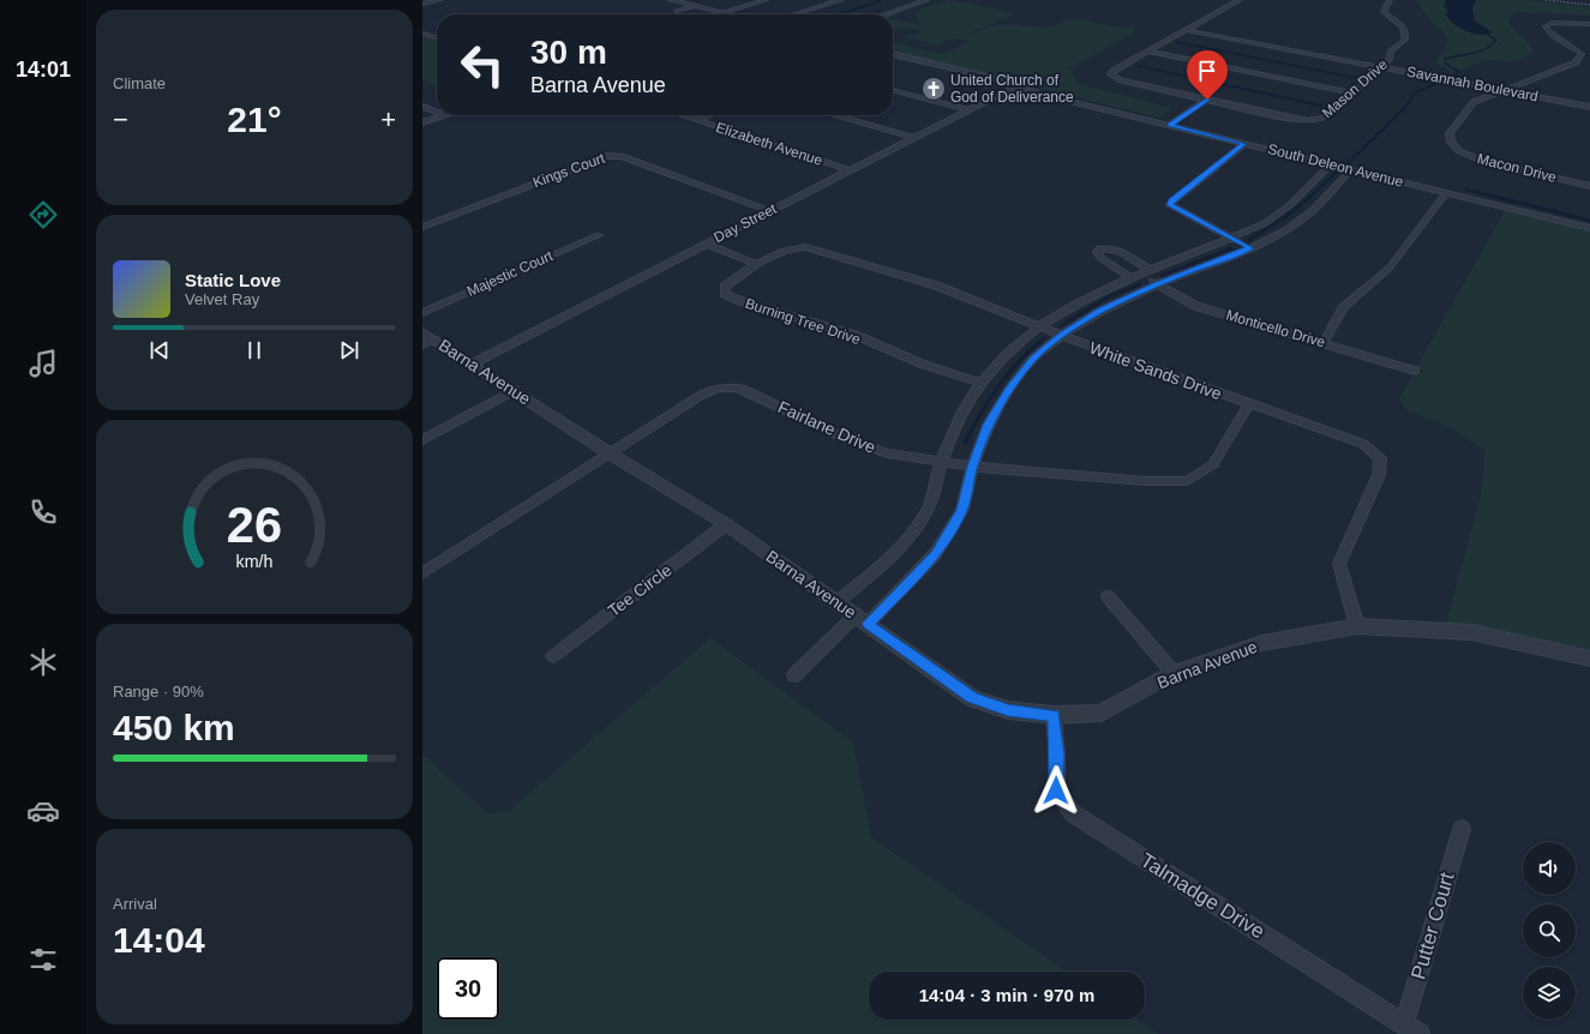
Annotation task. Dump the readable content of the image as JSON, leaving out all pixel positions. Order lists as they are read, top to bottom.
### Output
{
  "streets": {
    "street": [
      "Savannah Boulevard",
      "Mason Drive",
      "Elizabeth Avenue",
      "South Deleon Avenue",
      "Macon Drive",
      "Kings Court",
      "Day Street",
      "Majestic Court",
      "Burning Tree Drive",
      "Monticello Drive",
      "White Sands Drive",
      "Barna Avenue",
      "Fairlane Drive",
      "Tee Circle",
      "Talmadge Drive",
      "Putter Court"
    ]
  },
  "crossings": [
    ["Savannah Boulevard", "Mason Drive"],
    ["Savannah Boulevard", "Macon Drive"],
    ["Elizabeth Avenue", "Day Street"],
    ["South Deleon Avenue", "Day Street"],
    ["Kings Court", "Day Street"],
    ["Day Street", "Barna Avenue"],
    ["Burning Tree Drive", "White Sands Drive"],
    ["White Sands Drive", "Barna Avenue"],
    ["White Sands Drive", "Fairlane Drive"],
    ["Barna Avenue", "Fairlane Drive"],
    ["Barna Avenue", "Tee Circle"],
    ["Barna Avenue", "Talmadge Drive"],
    ["Talmadge Drive", "Putter Court"]
  ],
  "places": {
    "church": ["United Church of God of Deliverance"]
  },
  "page": {
    "tabs": "14:01",
    "tile": [
      "Climate",
      ["Range · 90%", "450 km"],
      ["Arrival", "14:04"]
    ],
    "turn": ["30 m", "Barna Avenue"],
    "heat": ["−", "21°", "+"],
    "song": ["Static Love", "Velvet Ray"],
    "limit": "30",
    "trip": "14:04 · 3 min · 970 m",
    "gauge": ["26", "km/h"]
  }
}
